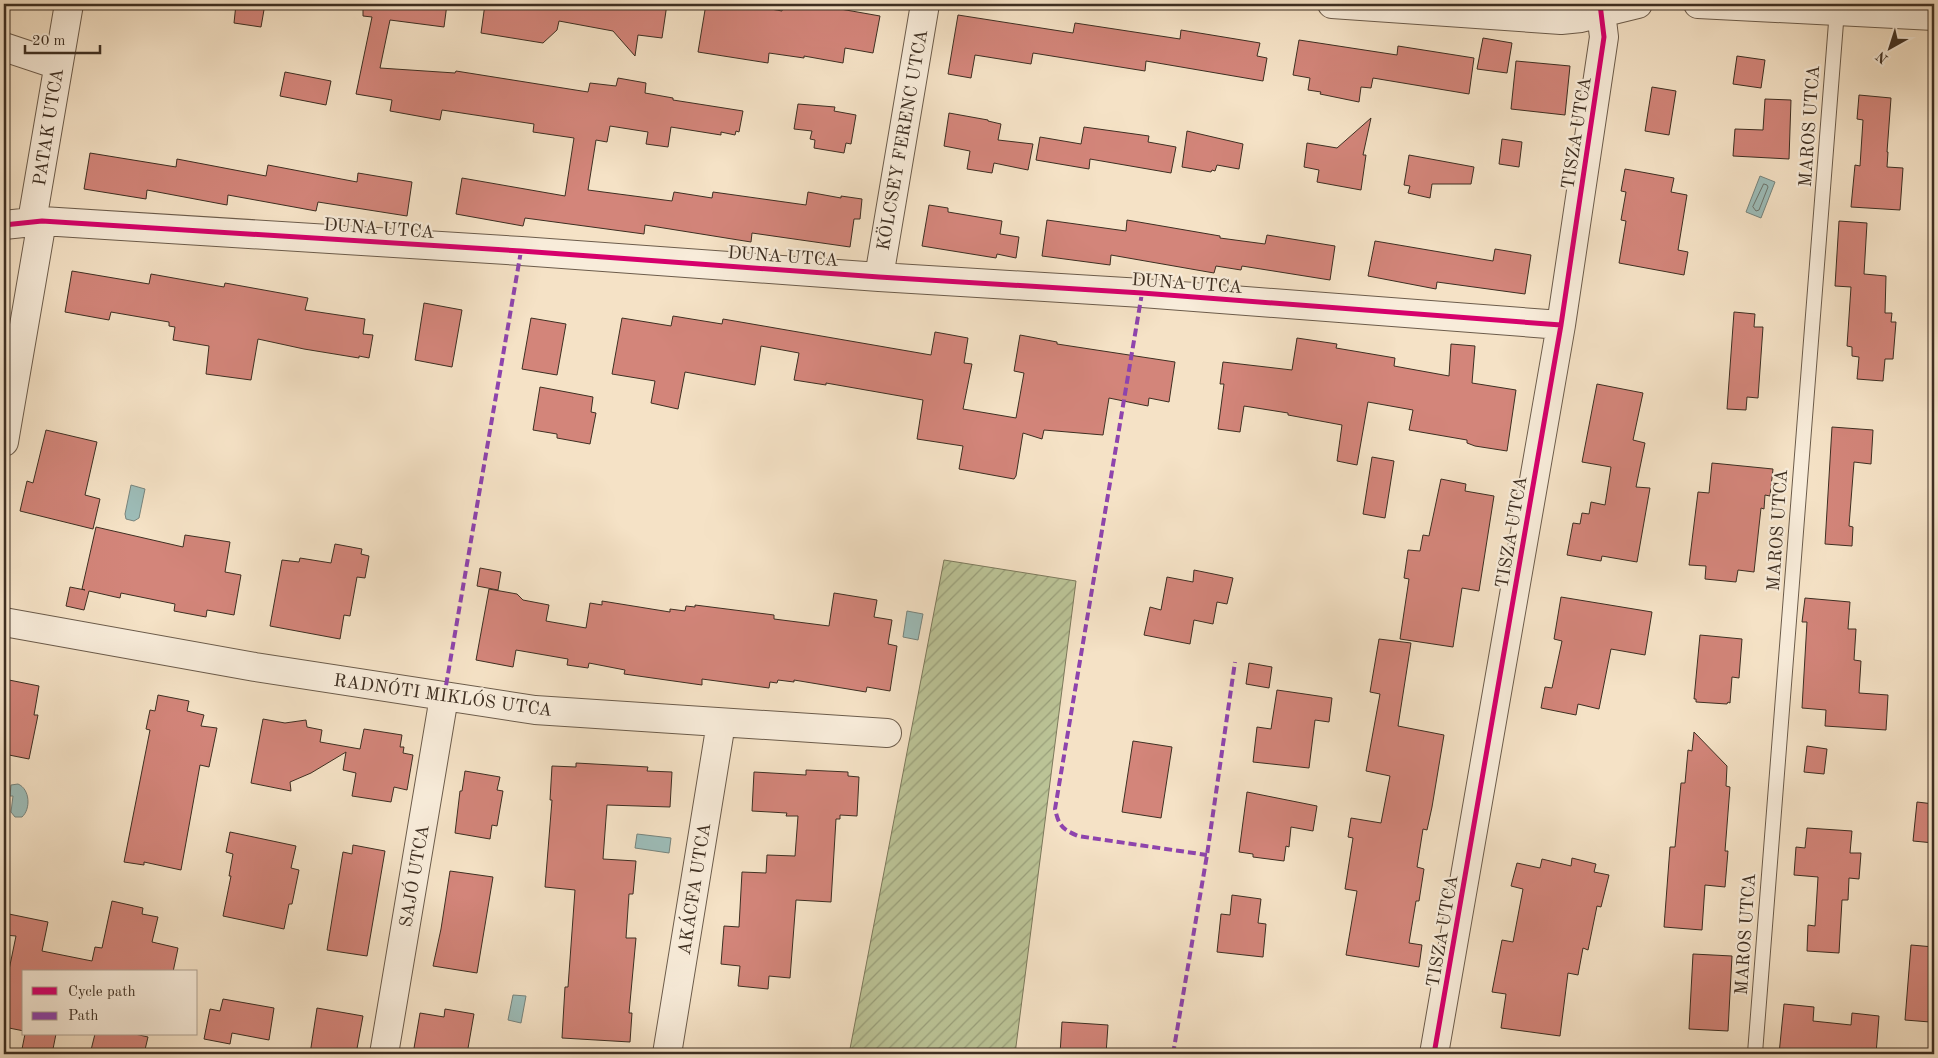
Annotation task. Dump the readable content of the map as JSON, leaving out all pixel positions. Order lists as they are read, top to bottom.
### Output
{
  "streets": {
    "street": [
      "PATAK UTCA",
      "TISZA UTCA",
      "KÖLCSEY FERENC UTCA",
      "DUNA UTCA",
      "RADNÓTI MIKLÓS UTCA",
      "SAJÓ UTCA",
      "AKÁCFA UTCA"
    ],
    "lane": ["MAROS UTCA"]
  },
  "crossings": [
    ["PATAK UTCA", "DUNA UTCA"],
    ["TISZA UTCA", "DUNA UTCA"],
    ["KÖLCSEY FERENC UTCA", "DUNA UTCA"],
    ["RADNÓTI MIKLÓS UTCA", "SAJÓ UTCA"],
    ["RADNÓTI MIKLÓS UTCA", "AKÁCFA UTCA"]
  ],
  "legend": ["Cycle path", "Path"],
  "scale_bar": "20 m",
  "north": "bottom left"
}
